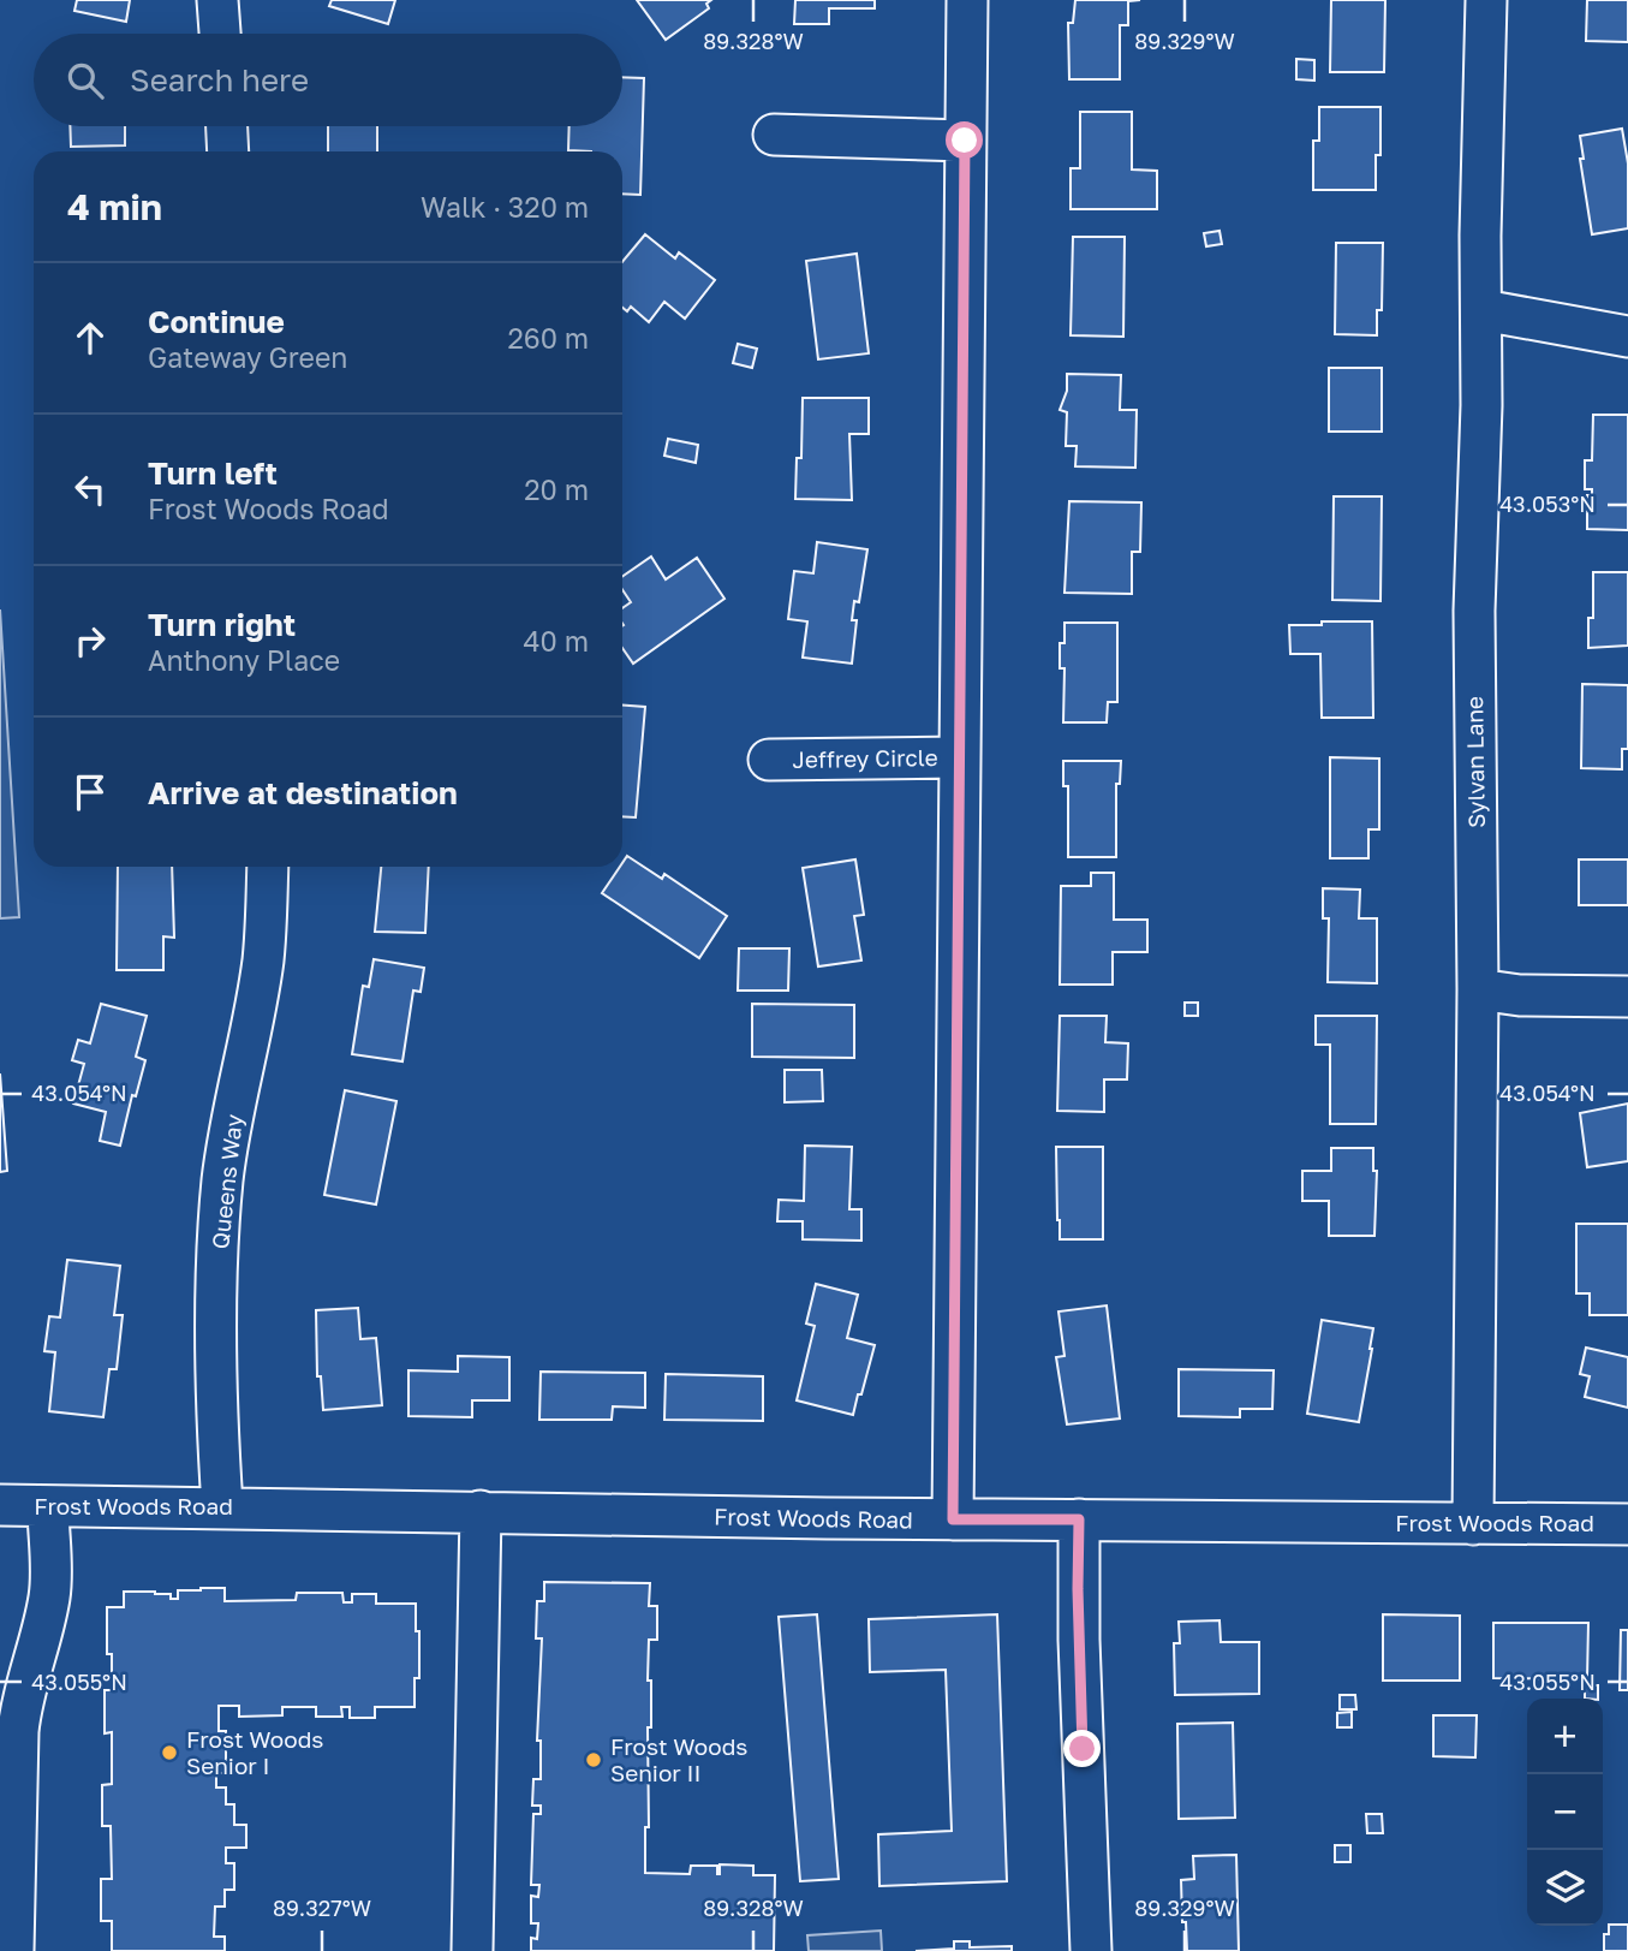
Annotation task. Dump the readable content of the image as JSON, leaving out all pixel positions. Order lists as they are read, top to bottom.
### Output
{
  "streets": {
    "street": [
      "Jeffrey Circle",
      "Sylvan Lane",
      "Queens Way",
      "Frost Woods Road"
    ]
  },
  "crossings": [
    ["Sylvan Lane", "Frost Woods Road"],
    ["Queens Way", "Frost Woods Road"]
  ],
  "places": ["Frost Woods Senior I", "Frost Woods Senior II"],
  "page": {
    "search": "Search here",
    "heading": ["4 min", "Walk · 320 m"],
    "list": [
      ["Continue", "Gateway Green", "260 m"],
      ["Turn left", "Frost Woods Road", "20 m"],
      ["Turn right", "Anthony Place", "40 m"],
      "Arrive at destination"
    ],
    "map_buttons": ["+", "−"]
  },
  "coordinates": [
    "89.328°W",
    "89.329°W",
    "43.053°N",
    "43.054°N",
    "43.055°N",
    "89.327°W"
  ]
}
